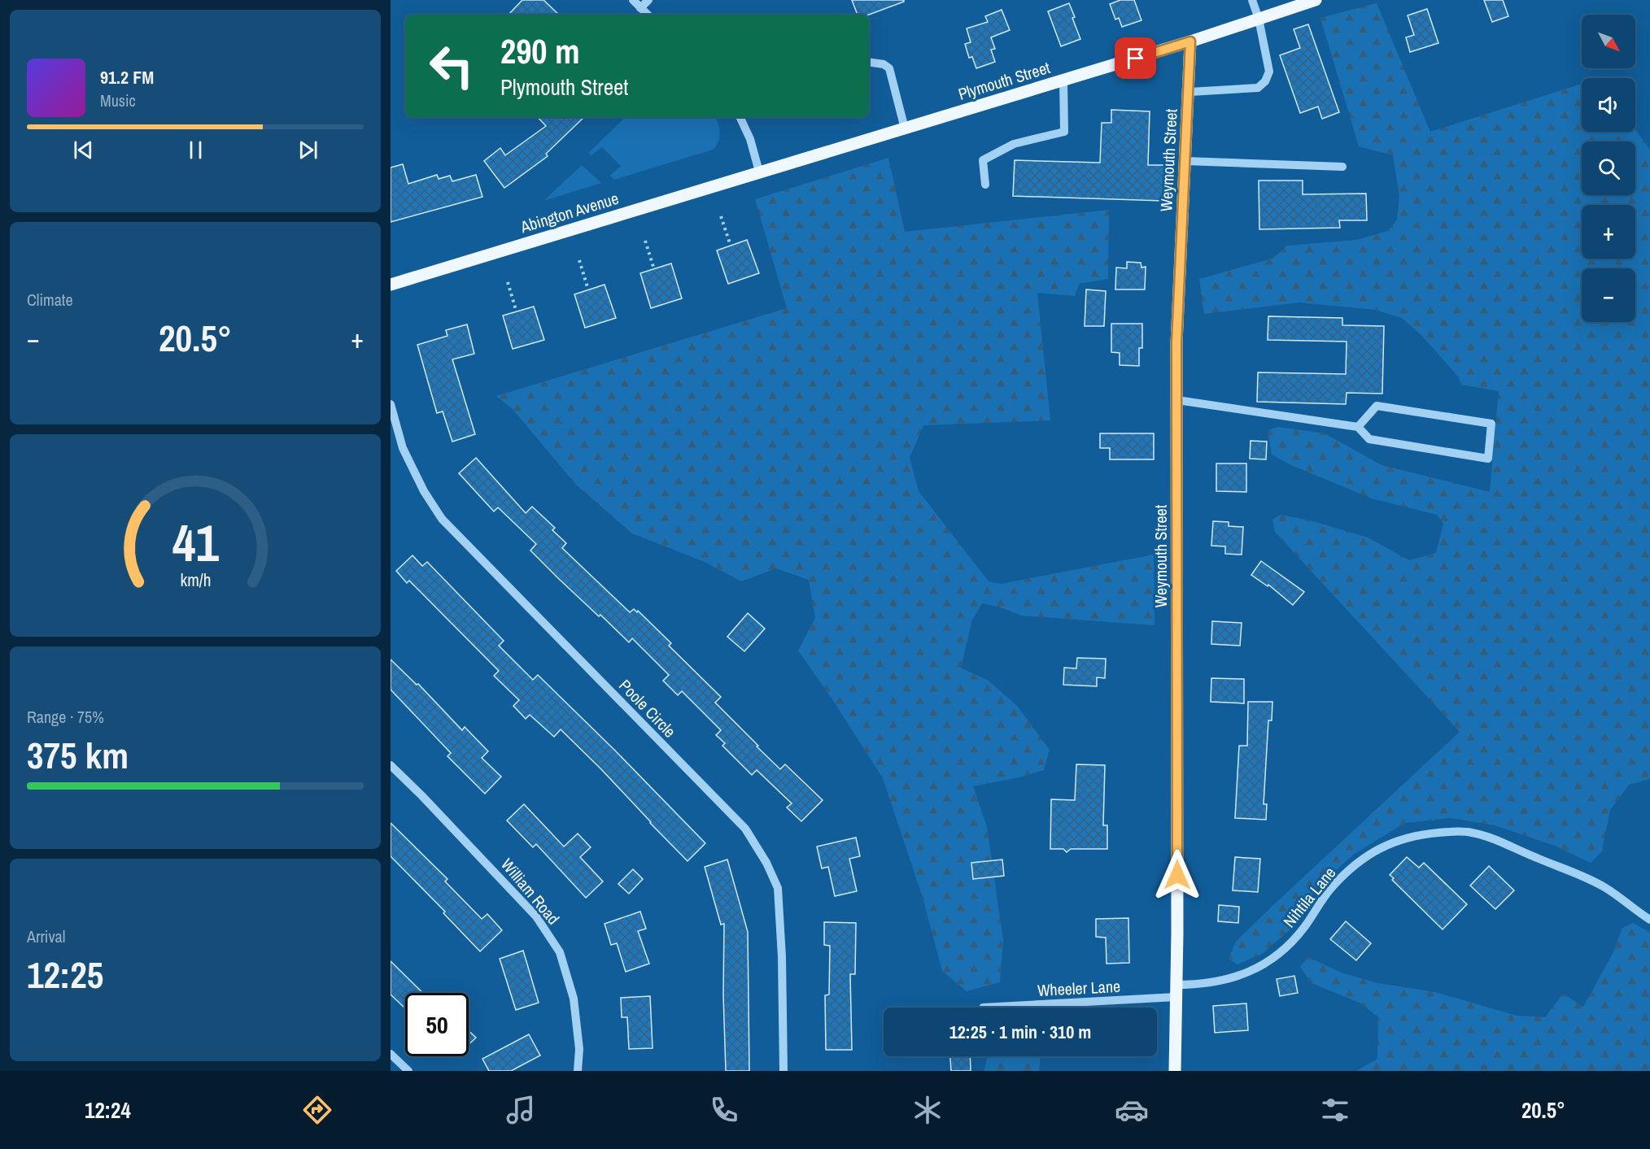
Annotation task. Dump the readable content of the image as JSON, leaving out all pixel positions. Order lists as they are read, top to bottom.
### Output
{
  "streets": {
    "main road": ["Plymouth Street", "Weymouth Street", "Abington Avenue"],
    "street": [
      "Poole Circle",
      "William Road",
      "Nihtila Lane",
      "Wheeler Lane"
    ]
  },
  "crossings": [
    ["Plymouth Street", "Weymouth Street"],
    ["Plymouth Street", "Abington Avenue"],
    ["Weymouth Street", "Nihtila Lane"],
    ["Weymouth Street", "Wheeler Lane"],
    ["Nihtila Lane", "Wheeler Lane"]
  ],
  "north": "bottom right",
  "page": {
    "map_buttons": ["+", "−"],
    "turn": ["290 m", "Plymouth Street"],
    "song": ["91.2 FM", "Music"],
    "tile": [
      "Climate",
      ["Range · 75%", "375 km"],
      ["Arrival", "12:25"]
    ],
    "heat": ["−", "20.5°", "+"],
    "limit": "50",
    "trip": "12:25 · 1 min · 310 m",
    "tabs": ["12:24", "20.5°"],
    "gauge": ["41", "km/h"]
  }
}
